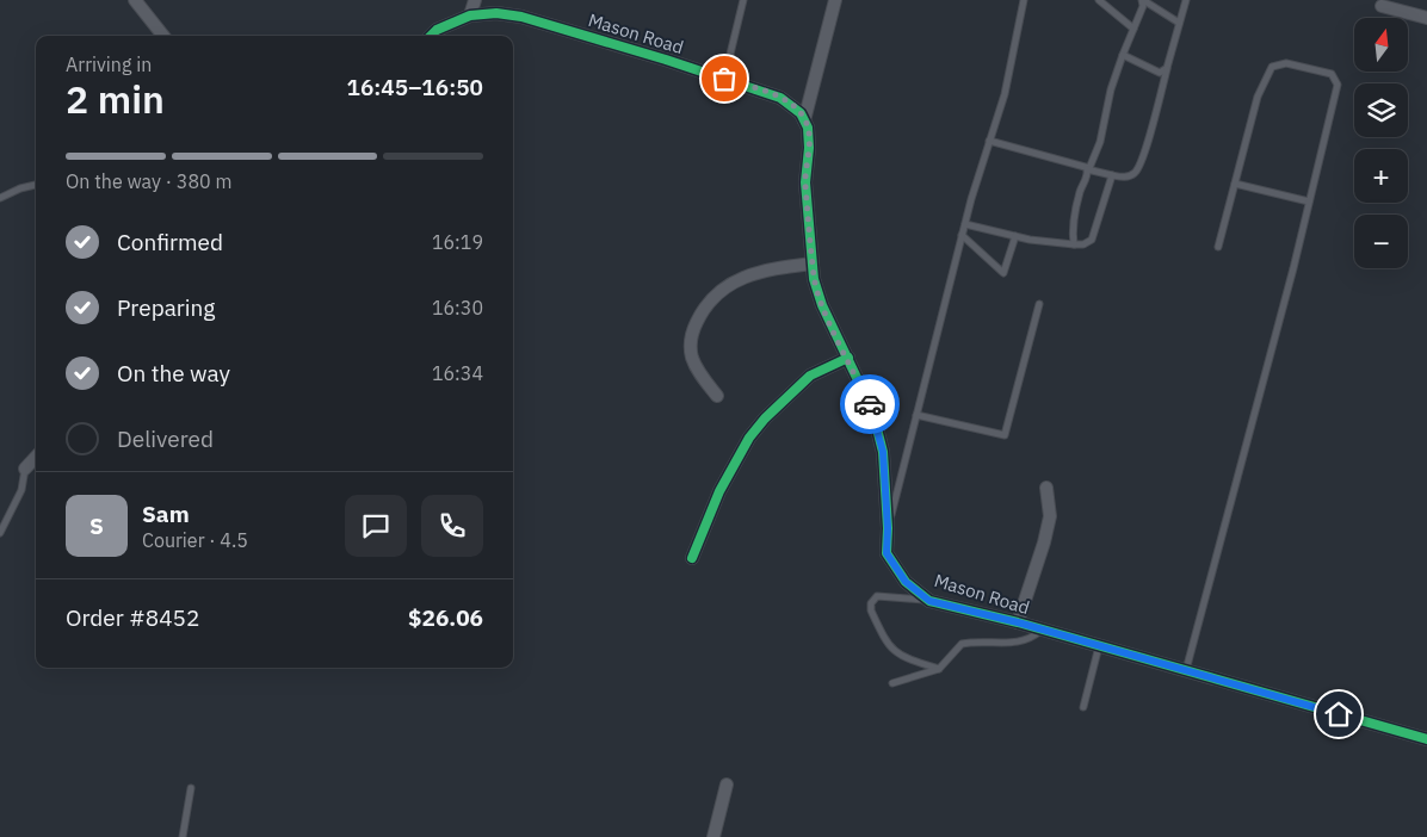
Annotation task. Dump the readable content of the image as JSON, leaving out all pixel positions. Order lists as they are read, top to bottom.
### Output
{
  "streets": {
    "street": ["Mason Road"]
  },
  "north": "top",
  "page": {
    "map_buttons": ["+", "−"],
    "heading": ["2 min", "Arriving in", "16:45–16:50"],
    "panel": [
      "Sam",
      "Courier · 4.5",
      "Order #8452",
      "$26.06"
    ],
    "bar": "On the way · 380 m",
    "list": [
      ["Confirmed", "16:19"],
      ["Preparing", "16:30"],
      ["On the way", "16:34"],
      "Delivered"
    ],
    "round": "S"
  }
}
